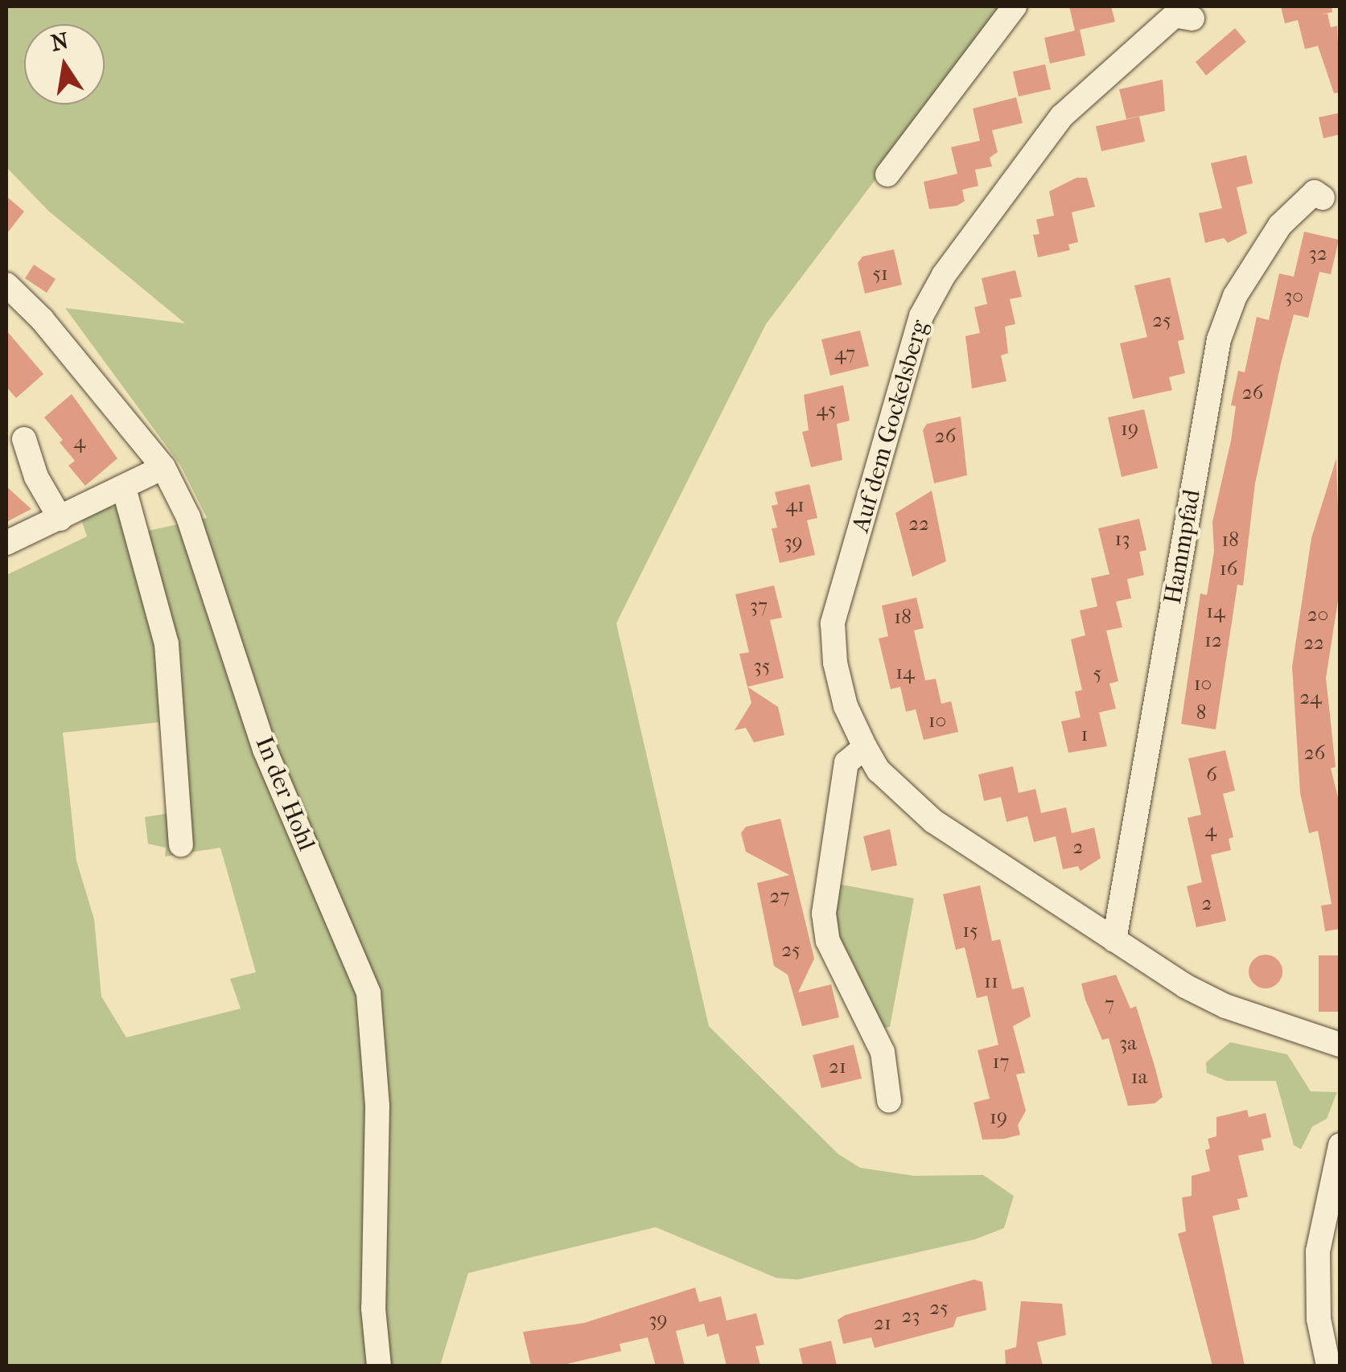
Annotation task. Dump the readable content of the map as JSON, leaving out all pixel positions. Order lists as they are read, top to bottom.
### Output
{
  "streets": {
    "street": ["Auf dem Gockelsberg", "Hammpfad", "In der Hohl"]
  },
  "crossings": [
    ["Auf dem Gockelsberg", "Hammpfad"]
  ],
  "house_numbers": [
    "32",
    "51",
    "30",
    "25",
    "47",
    "26",
    "45",
    "19",
    "26",
    "4",
    "41",
    "22",
    "13",
    "18",
    "39",
    "16",
    "37",
    "14",
    "20",
    "18",
    "12",
    "22",
    "35",
    "14",
    "5",
    "10",
    "24",
    "8",
    "10",
    "1",
    "26",
    "6",
    "4",
    "2",
    "27",
    "2",
    "15",
    "25",
    "11",
    "7",
    "3a",
    "17",
    "21",
    "1a",
    "19",
    "25",
    "23",
    "39",
    "21"
  ],
  "north": "top"
}
